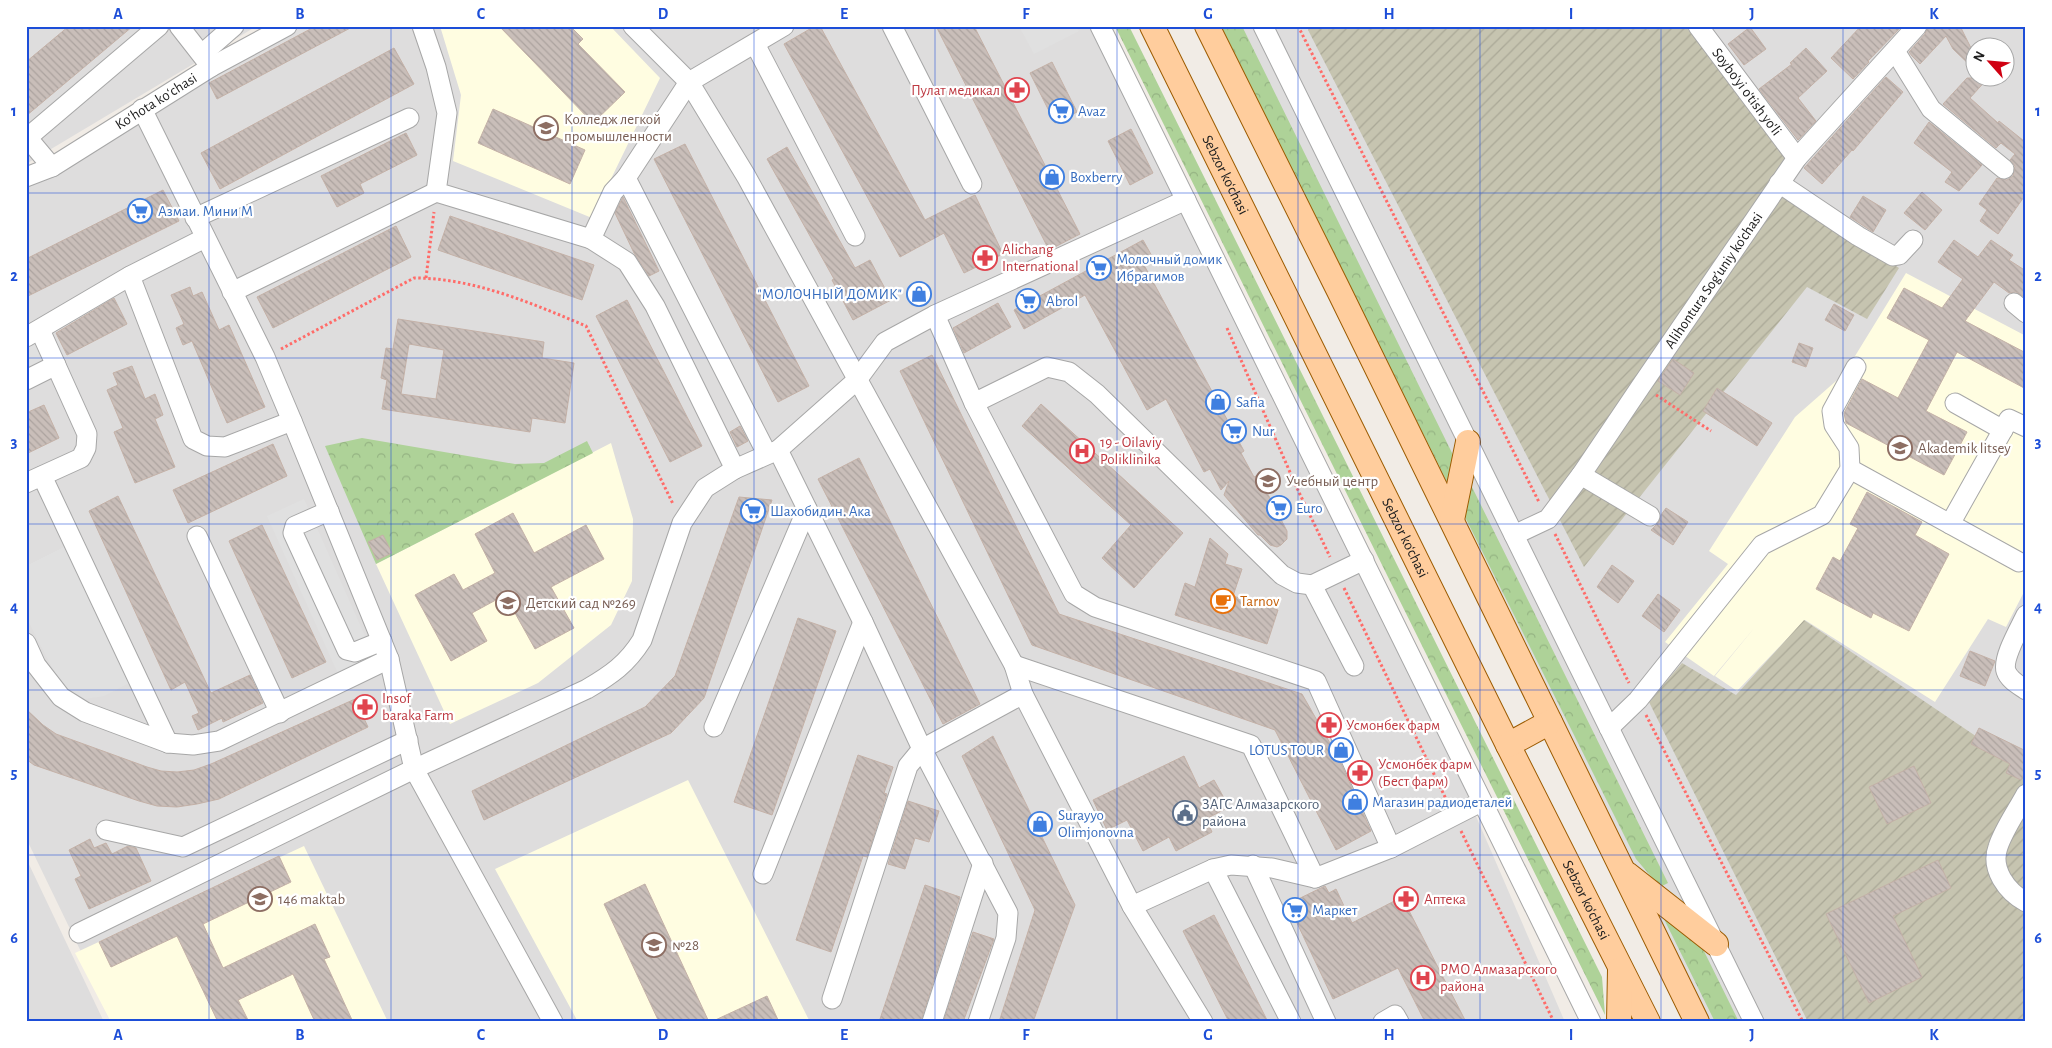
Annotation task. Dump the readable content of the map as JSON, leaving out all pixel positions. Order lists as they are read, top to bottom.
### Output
{
  "streets": {
    "main road": ["Sebzor ko‘chasi"],
    "street": ["Soybo'yi o'tish yo'li", "Koʻhota koʻchasi", "Alihontura Sog'uniy ko'chasi"]
  },
  "crossings": [
    ["Soybo'yi o'tish yo'li", "Alihontura Sog'uniy ko'chasi"]
  ],
  "places": {
    "pharmacy": [
      "Пулат медикал",
      "Alichang International",
      "Insof baraka Farm",
      "Усмонбек фарм",
      "Усмонбек фарм (Бест фарм)",
      "Аптека"
    ],
    "supermarket": [
      "Avaz",
      "Азмаи. Мини М",
      "Молочный домик Ибрагимов",
      "Abrol",
      "Nur",
      "Euro",
      "Шахобидин. Ака",
      "Маркет"
    ],
    "school or university": [
      "Колледж легкой промышленности",
      "Akademik litsey",
      "Учебный центр",
      "Детский сад №269",
      "146 maktab",
      "№28"
    ],
    "shop": [
      "Boxberry",
      "\"МОЛОЧНЫЙ ДОМИК\"",
      "Safia",
      "LOTUS TOUR",
      "Магазин радиодеталей",
      "Surayyo Olimjonovna"
    ],
    "hospital": ["19 - Oilaviy Poliklinika", "РМО Алмазарского района"],
    "cafe": ["Tarnov"],
    "public building": ["ЗАГС Алмазарского района"]
  },
  "north": "top left",
  "grid": {
    "columns": [
      "A",
      "B",
      "C",
      "D",
      "E",
      "F",
      "G",
      "H",
      "I",
      "J",
      "K"
    ],
    "rows": [
      "1",
      "2",
      "3",
      "4",
      "5",
      "6"
    ]
  }
}
